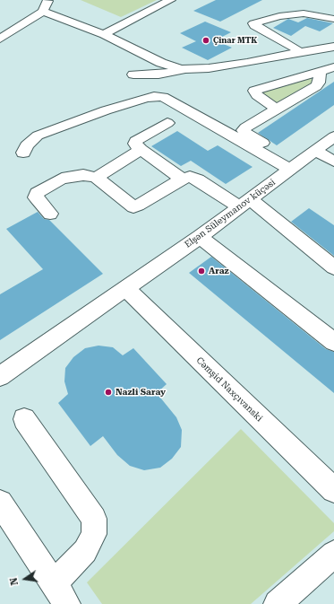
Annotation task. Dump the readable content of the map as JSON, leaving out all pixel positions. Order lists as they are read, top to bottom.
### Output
{
  "streets": {
    "street": ["Elşən Süleymanov küçəsi", "Cəmşid Naxçıvanski"]
  },
  "crossings": [
    ["Elşən Süleymanov küçəsi", "Cəmşid Naxçıvanski"]
  ],
  "places": ["Çinar MTK", "Araz", "Nazli Saray"],
  "north": "left"
}
